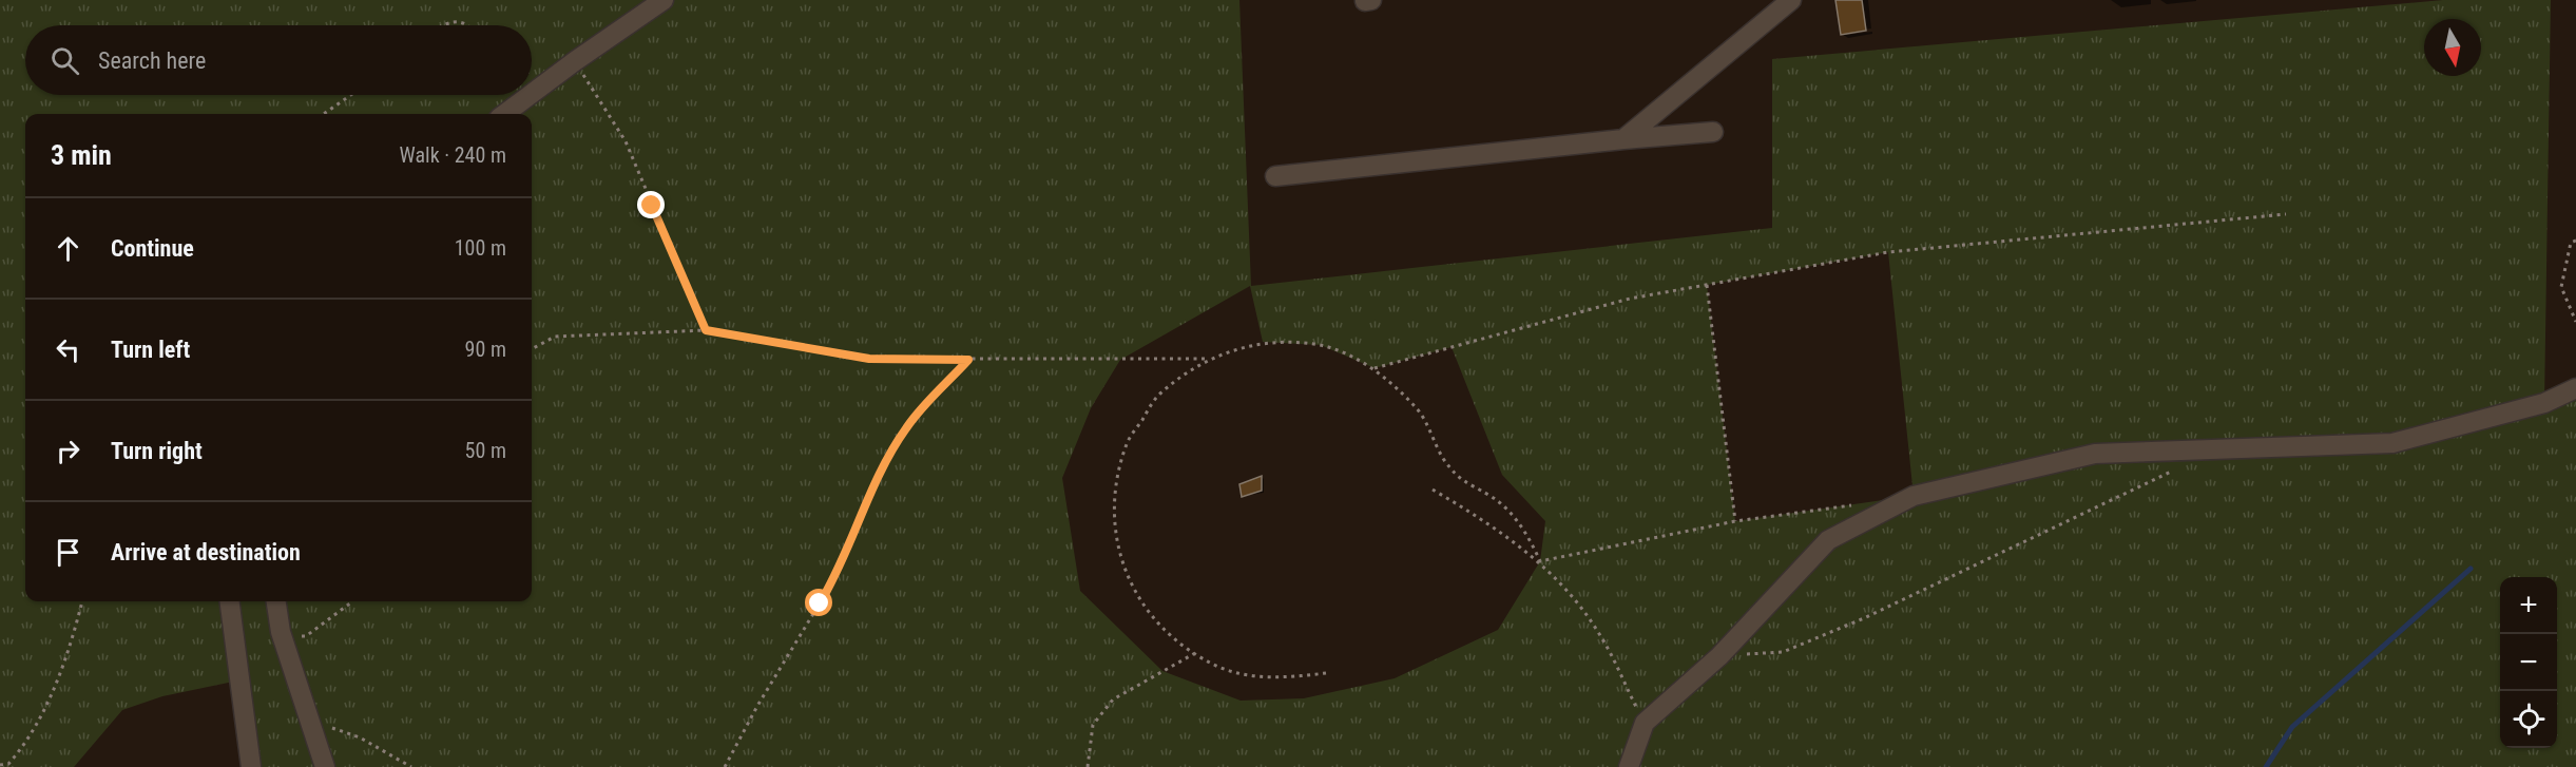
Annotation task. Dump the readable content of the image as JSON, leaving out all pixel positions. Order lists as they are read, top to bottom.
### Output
{
  "north": "bottom",
  "page": {
    "search": "Search here",
    "heading": ["3 min", "Walk · 240 m"],
    "list": [
      ["Continue", "100 m"],
      ["Turn left", "90 m"],
      ["Turn right", "50 m"],
      "Arrive at destination"
    ],
    "map_buttons": ["+", "−"]
  }
}
